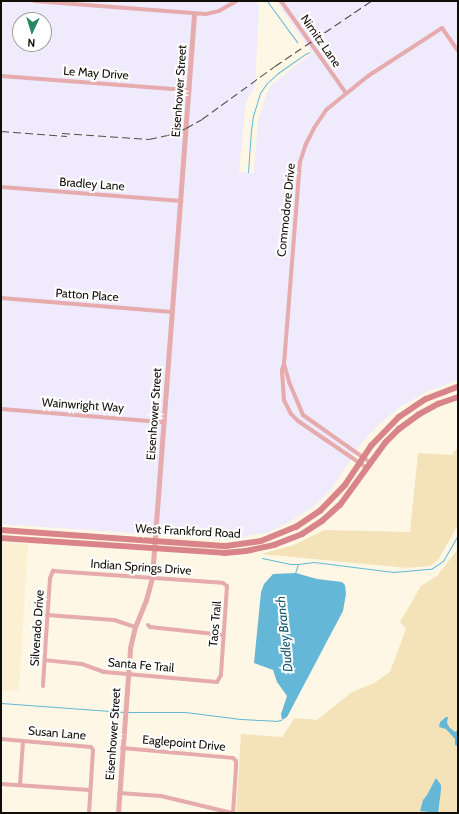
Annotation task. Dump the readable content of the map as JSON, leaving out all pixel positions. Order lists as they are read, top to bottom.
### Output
{
  "streets": {
    "main road": ["West Frankford Road"],
    "street": [
      "Nimitz Lane",
      "Le May Drive",
      "Eisenhower Street",
      "Bradley Lane",
      "Commodore Drive",
      "Patton Place",
      "Wainwright Way",
      "Indian Springs Drive",
      "Taos Trail",
      "Silverado Drive",
      "Santa Fe Trail",
      "Susan Lane",
      "Eaglepoint Drive"
    ]
  },
  "crossings": [
    ["Nimitz Lane", "Commodore Drive"],
    ["Le May Drive", "Eisenhower Street"],
    ["Eisenhower Street", "Bradley Lane"],
    ["Eisenhower Street", "Patton Place"],
    ["Eisenhower Street", "Wainwright Way"],
    ["Eisenhower Street", "West Frankford Road"],
    ["Eisenhower Street", "Indian Springs Drive"],
    ["Eisenhower Street", "Santa Fe Trail"],
    ["Eisenhower Street", "Eaglepoint Drive"],
    ["Commodore Drive", "West Frankford Road"],
    ["Indian Springs Drive", "Taos Trail"],
    ["Indian Springs Drive", "Silverado Drive"],
    ["Taos Trail", "Santa Fe Trail"],
    ["Silverado Drive", "Santa Fe Trail"]
  ],
  "water": ["Dudley Branch"],
  "north": "bottom"
}
